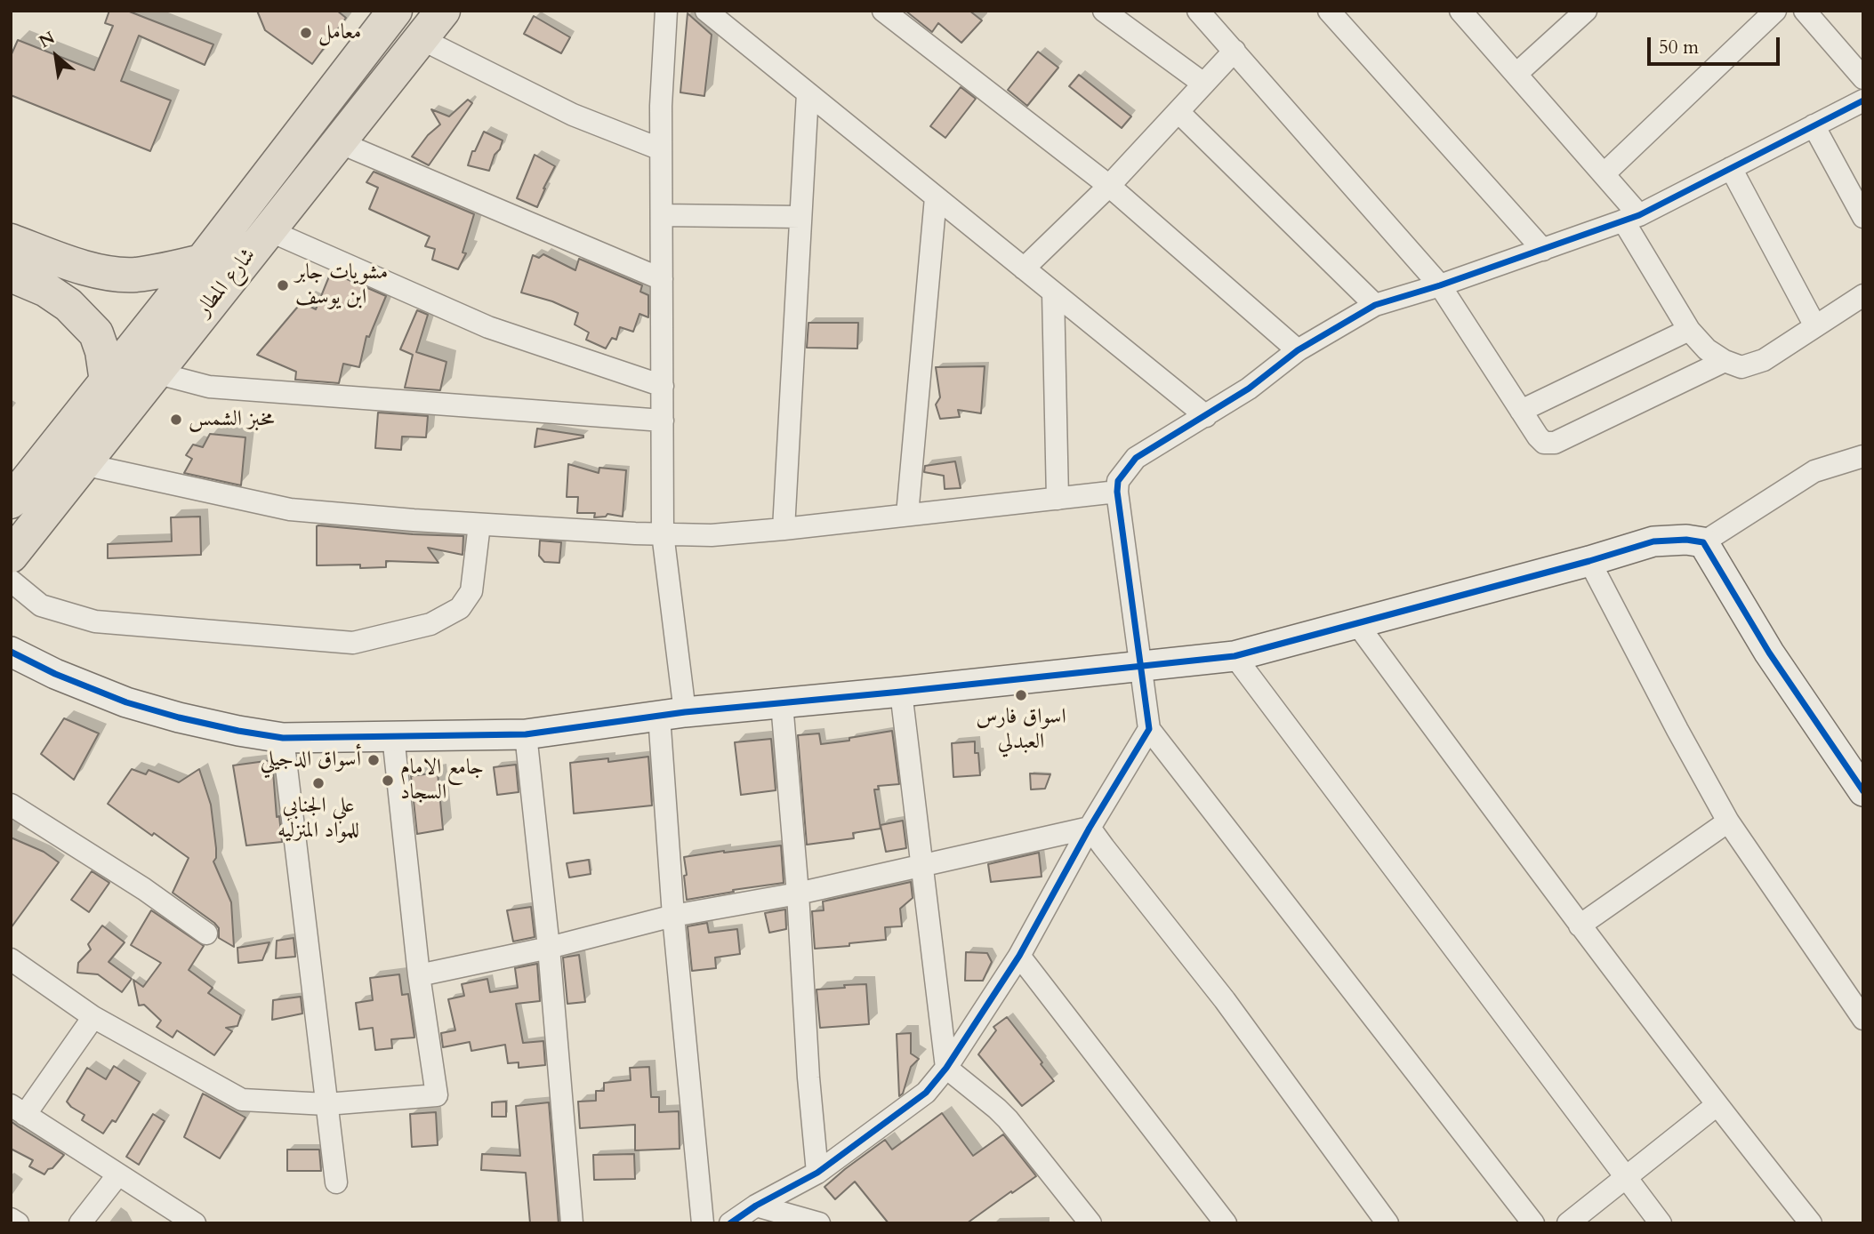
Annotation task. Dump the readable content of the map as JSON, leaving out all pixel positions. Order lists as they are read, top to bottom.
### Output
{
  "streets": {
    "main road": ["شارع المطار"]
  },
  "places": [
    "معامل",
    "مشويات جابر ابن يوسف",
    "مخبز الشمس",
    "اسواق فارس العبدلي",
    "أسواق الدجيلي",
    "جامع الامام السجاد",
    "علي الجنابي للمواد المنزليه"
  ],
  "scale_bar": "50 m",
  "north": "top left"
}
